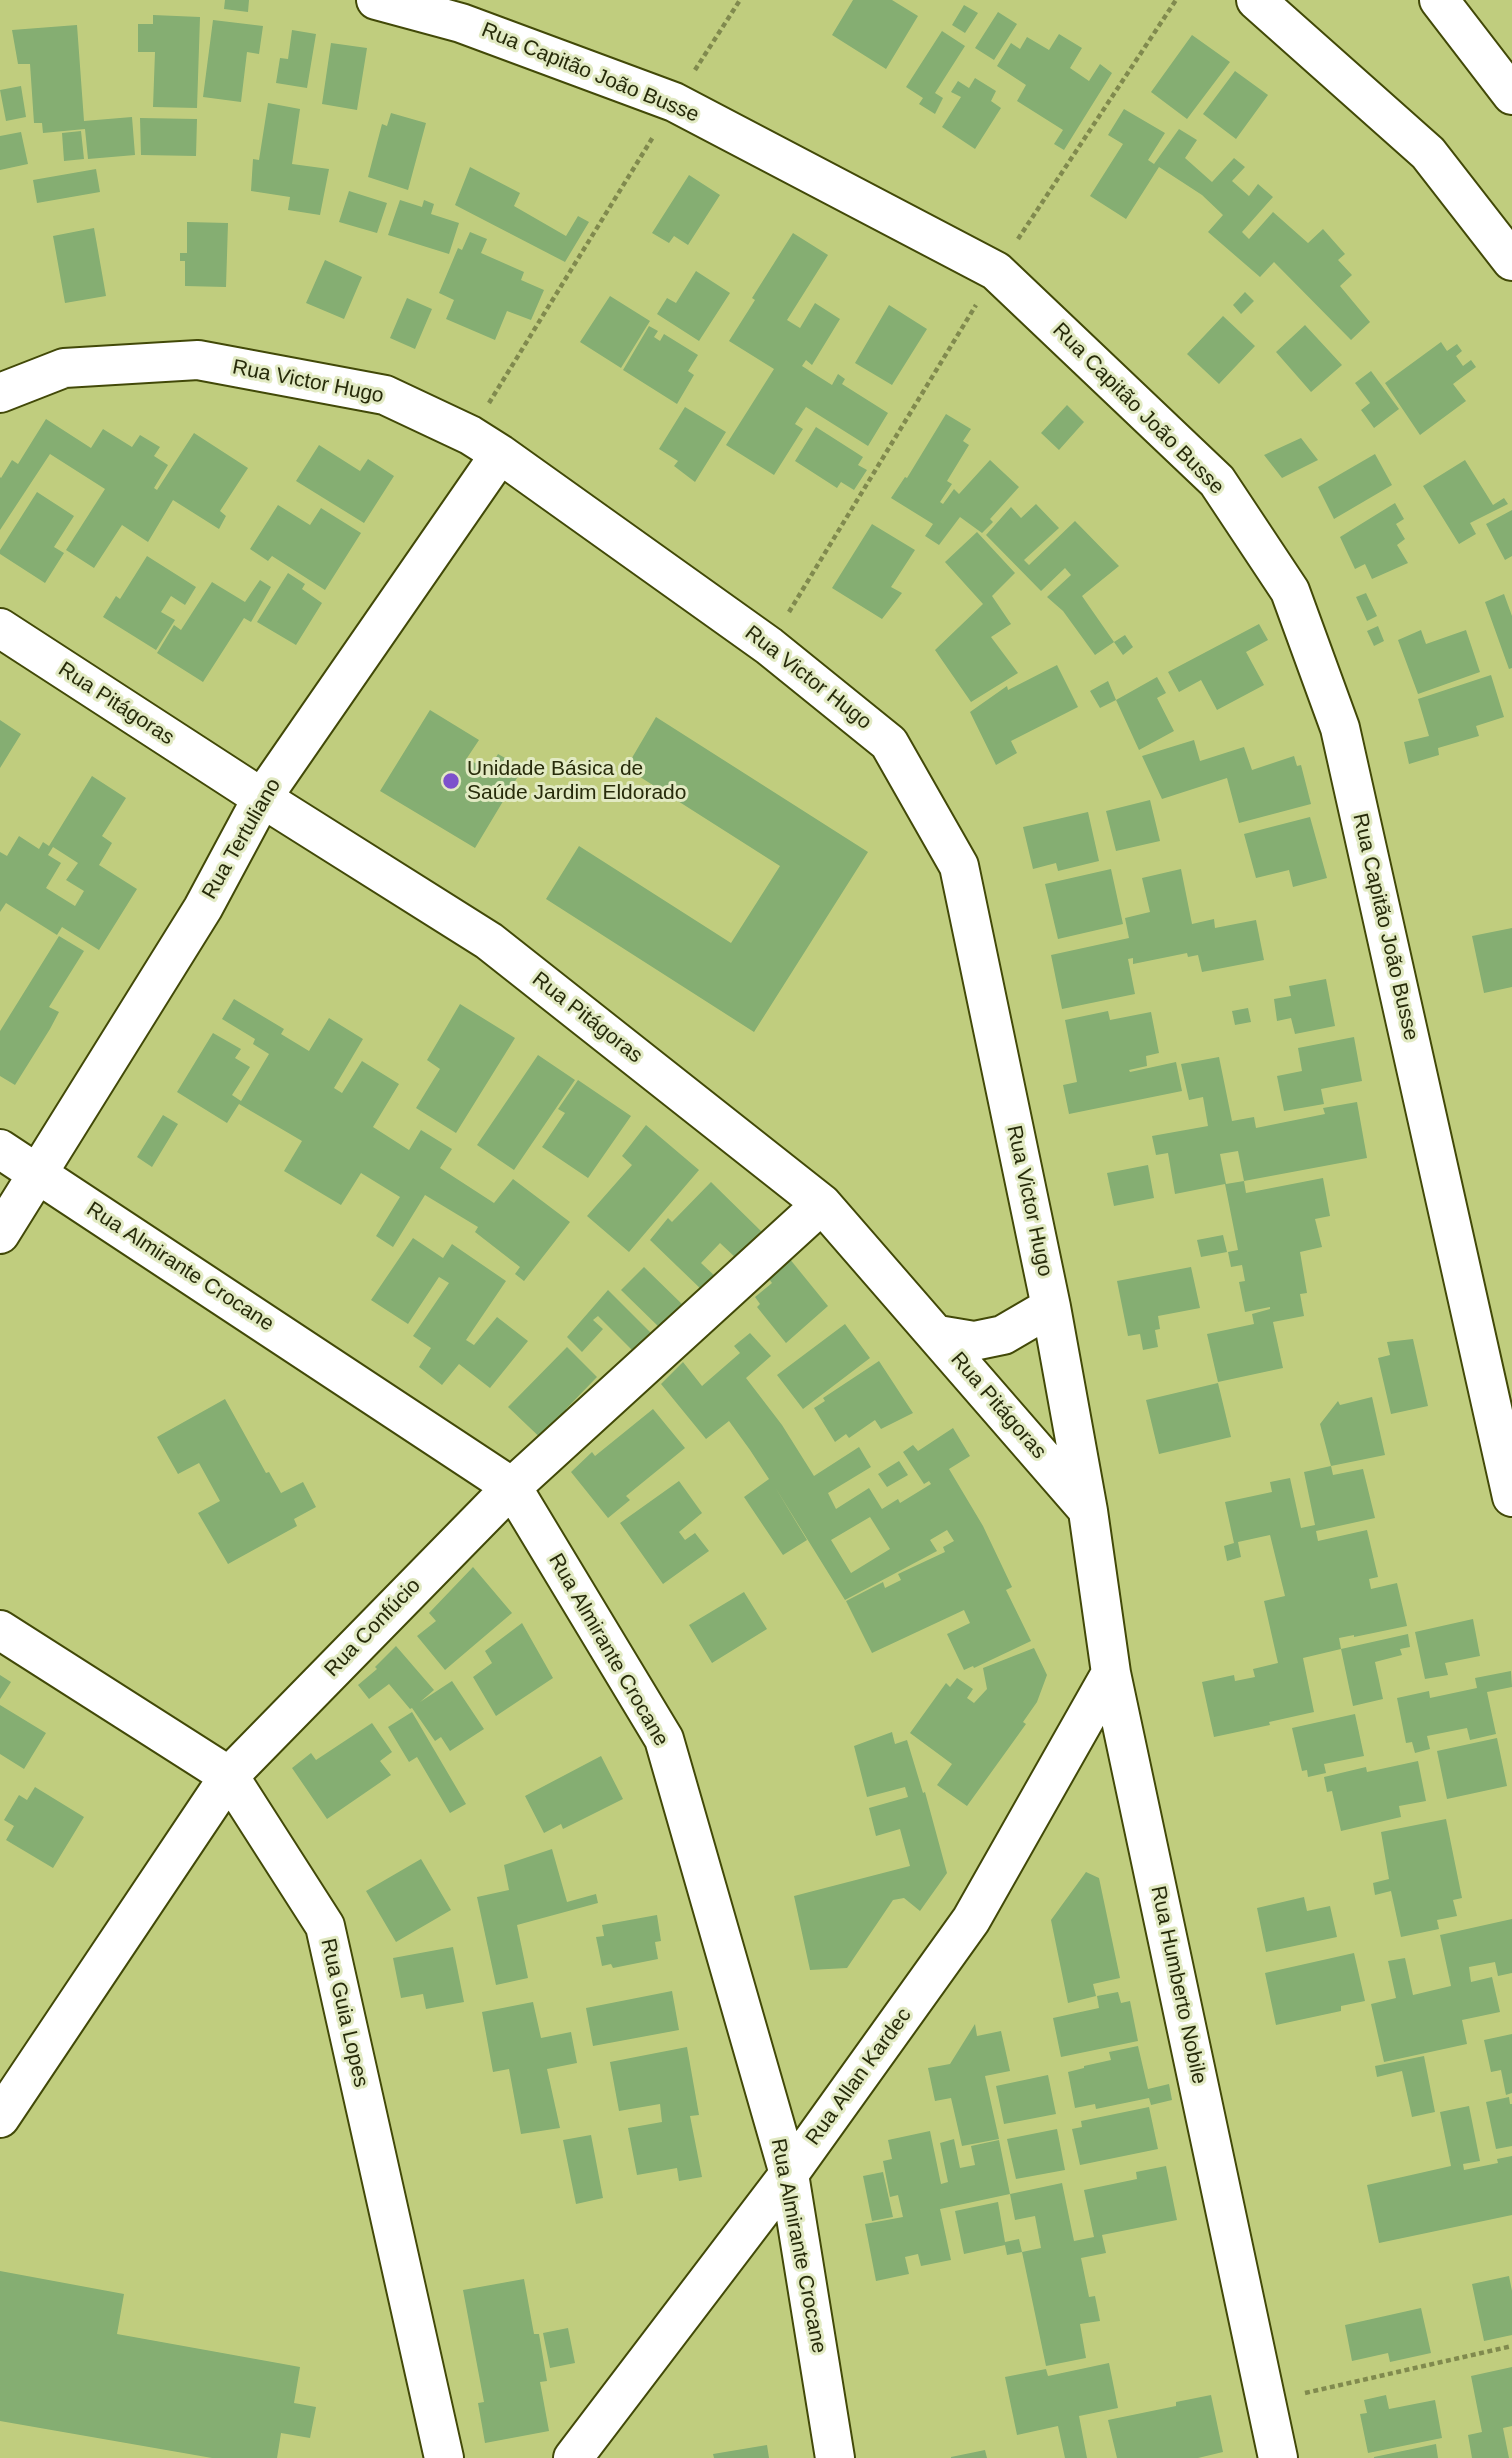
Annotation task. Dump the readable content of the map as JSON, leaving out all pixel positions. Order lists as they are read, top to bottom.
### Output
{
  "streets": {
    "main road": [
      "Rua Capitão João Busse",
      "Rua Victor Hugo",
      "Rua Pitágoras",
      "Rua Tertuliano",
      "Rua Almirante Crocane",
      "Rua Confúcio",
      "Rua Humberto Nobile",
      "Rua Guia Lopes",
      "Rua Allan Kardec"
    ]
  },
  "crossings": [
    ["Rua Victor Hugo", "Rua Pitágoras"],
    ["Rua Victor Hugo", "Rua Tertuliano"],
    ["Rua Victor Hugo", "Rua Humberto Nobile"],
    ["Rua Pitágoras", "Rua Tertuliano"],
    ["Rua Pitágoras", "Rua Confúcio"],
    ["Rua Pitágoras", "Rua Humberto Nobile"],
    ["Rua Tertuliano", "Rua Almirante Crocane"],
    ["Rua Almirante Crocane", "Rua Confúcio"],
    ["Rua Almirante Crocane", "Rua Allan Kardec"],
    ["Rua Confúcio", "Rua Guia Lopes"],
    ["Rua Humberto Nobile", "Rua Allan Kardec"]
  ],
  "places": ["Unidade Básica de Saúde Jardim Eldorado"]
}
